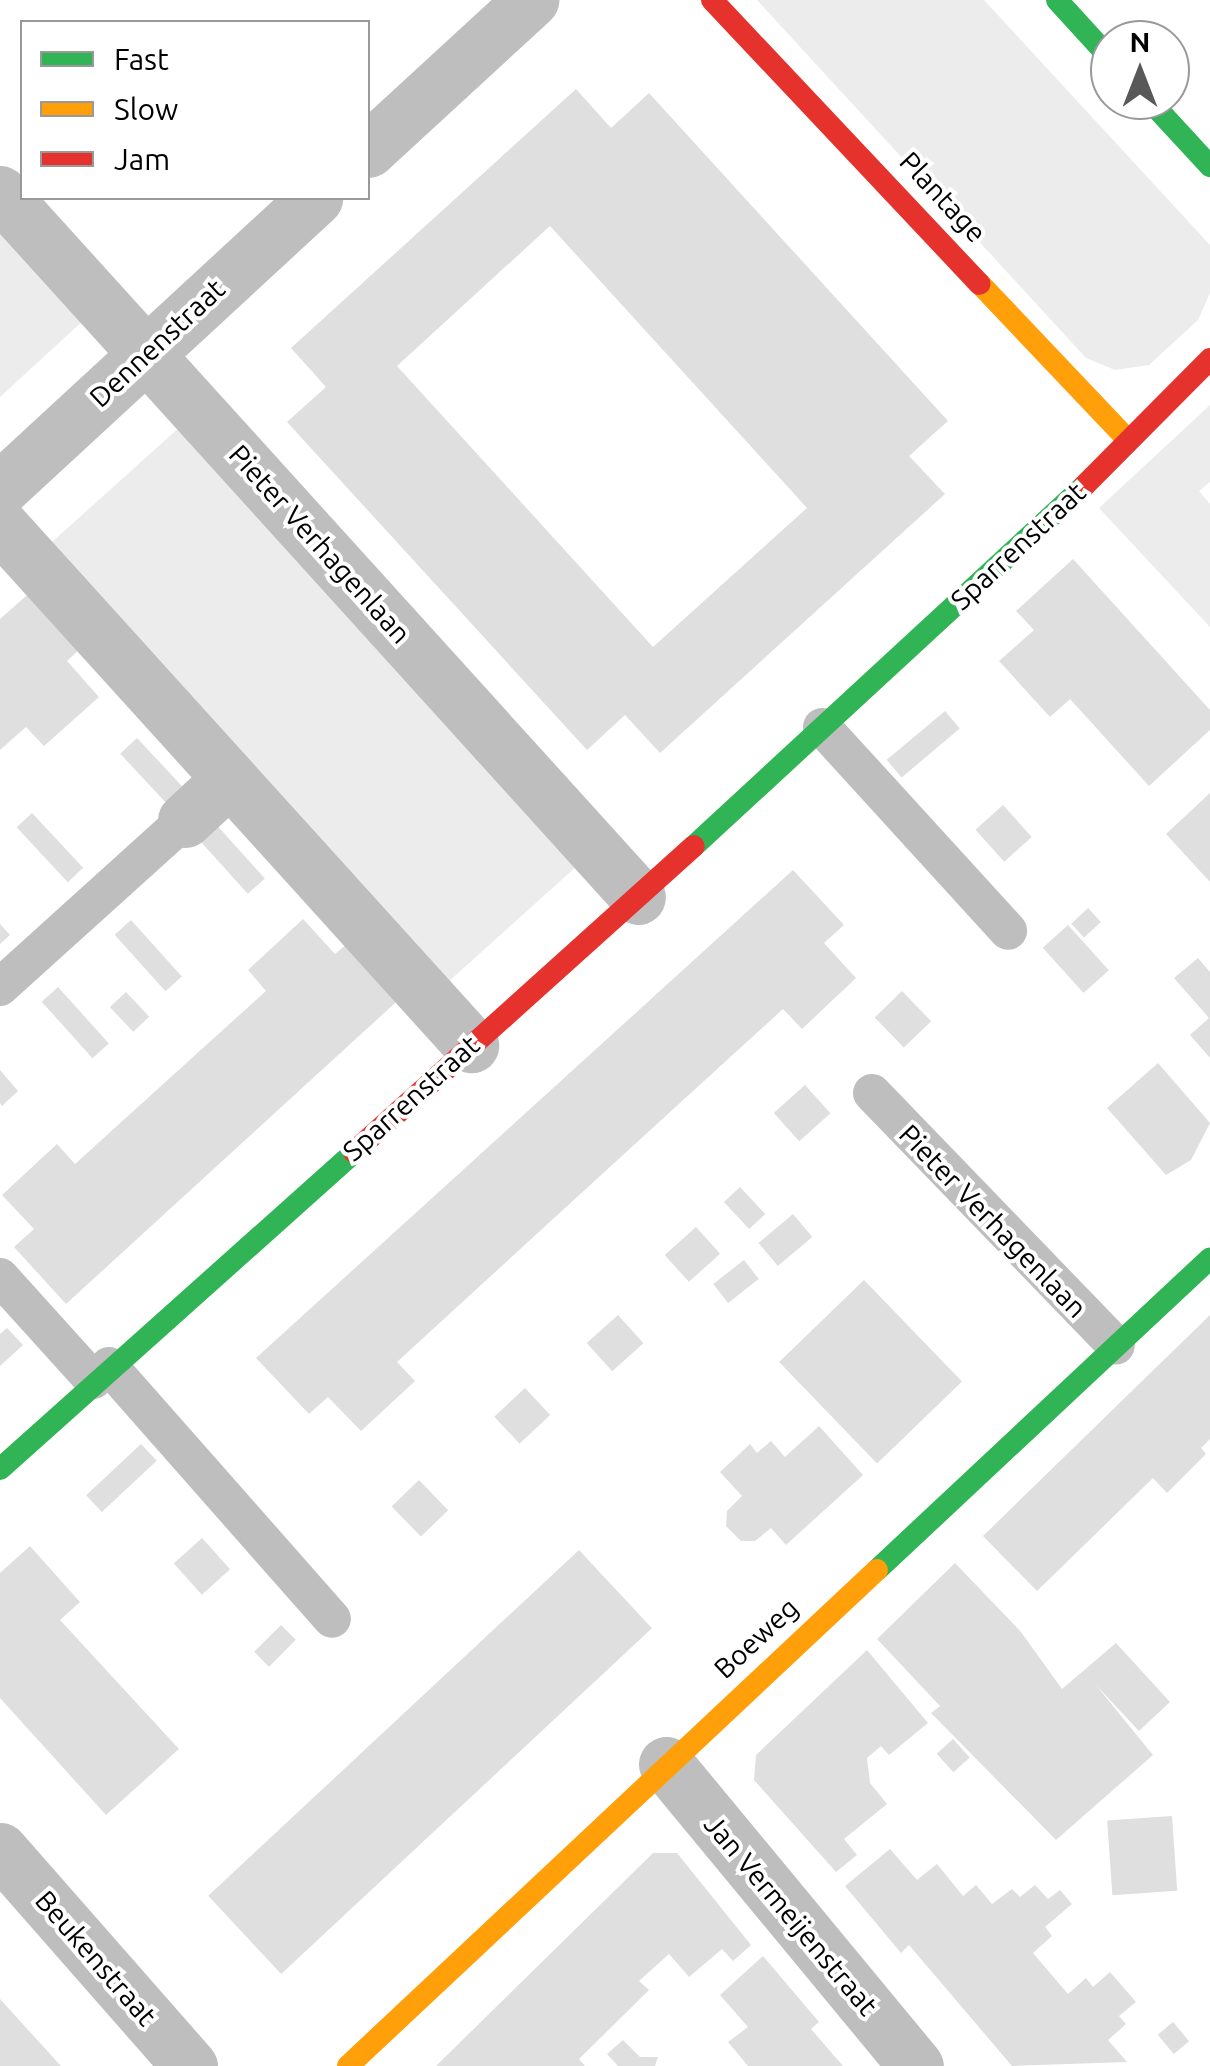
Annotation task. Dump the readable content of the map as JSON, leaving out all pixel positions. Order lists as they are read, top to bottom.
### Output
{
  "streets": {
    "street": [
      "Plantage",
      "Dennenstraat",
      "Pieter Verhagenlaan",
      "Sparrenstraat",
      "Boeweg",
      "Jan Vermeijenstraat",
      "Beukenstraat"
    ]
  },
  "crossings": [
    ["Plantage", "Sparrenstraat"],
    ["Dennenstraat", "Pieter Verhagenlaan"],
    ["Pieter Verhagenlaan", "Sparrenstraat"],
    ["Pieter Verhagenlaan", "Boeweg"],
    ["Boeweg", "Jan Vermeijenstraat"]
  ],
  "legend": ["Fast", "Slow", "Jam"],
  "north": "top"
}
